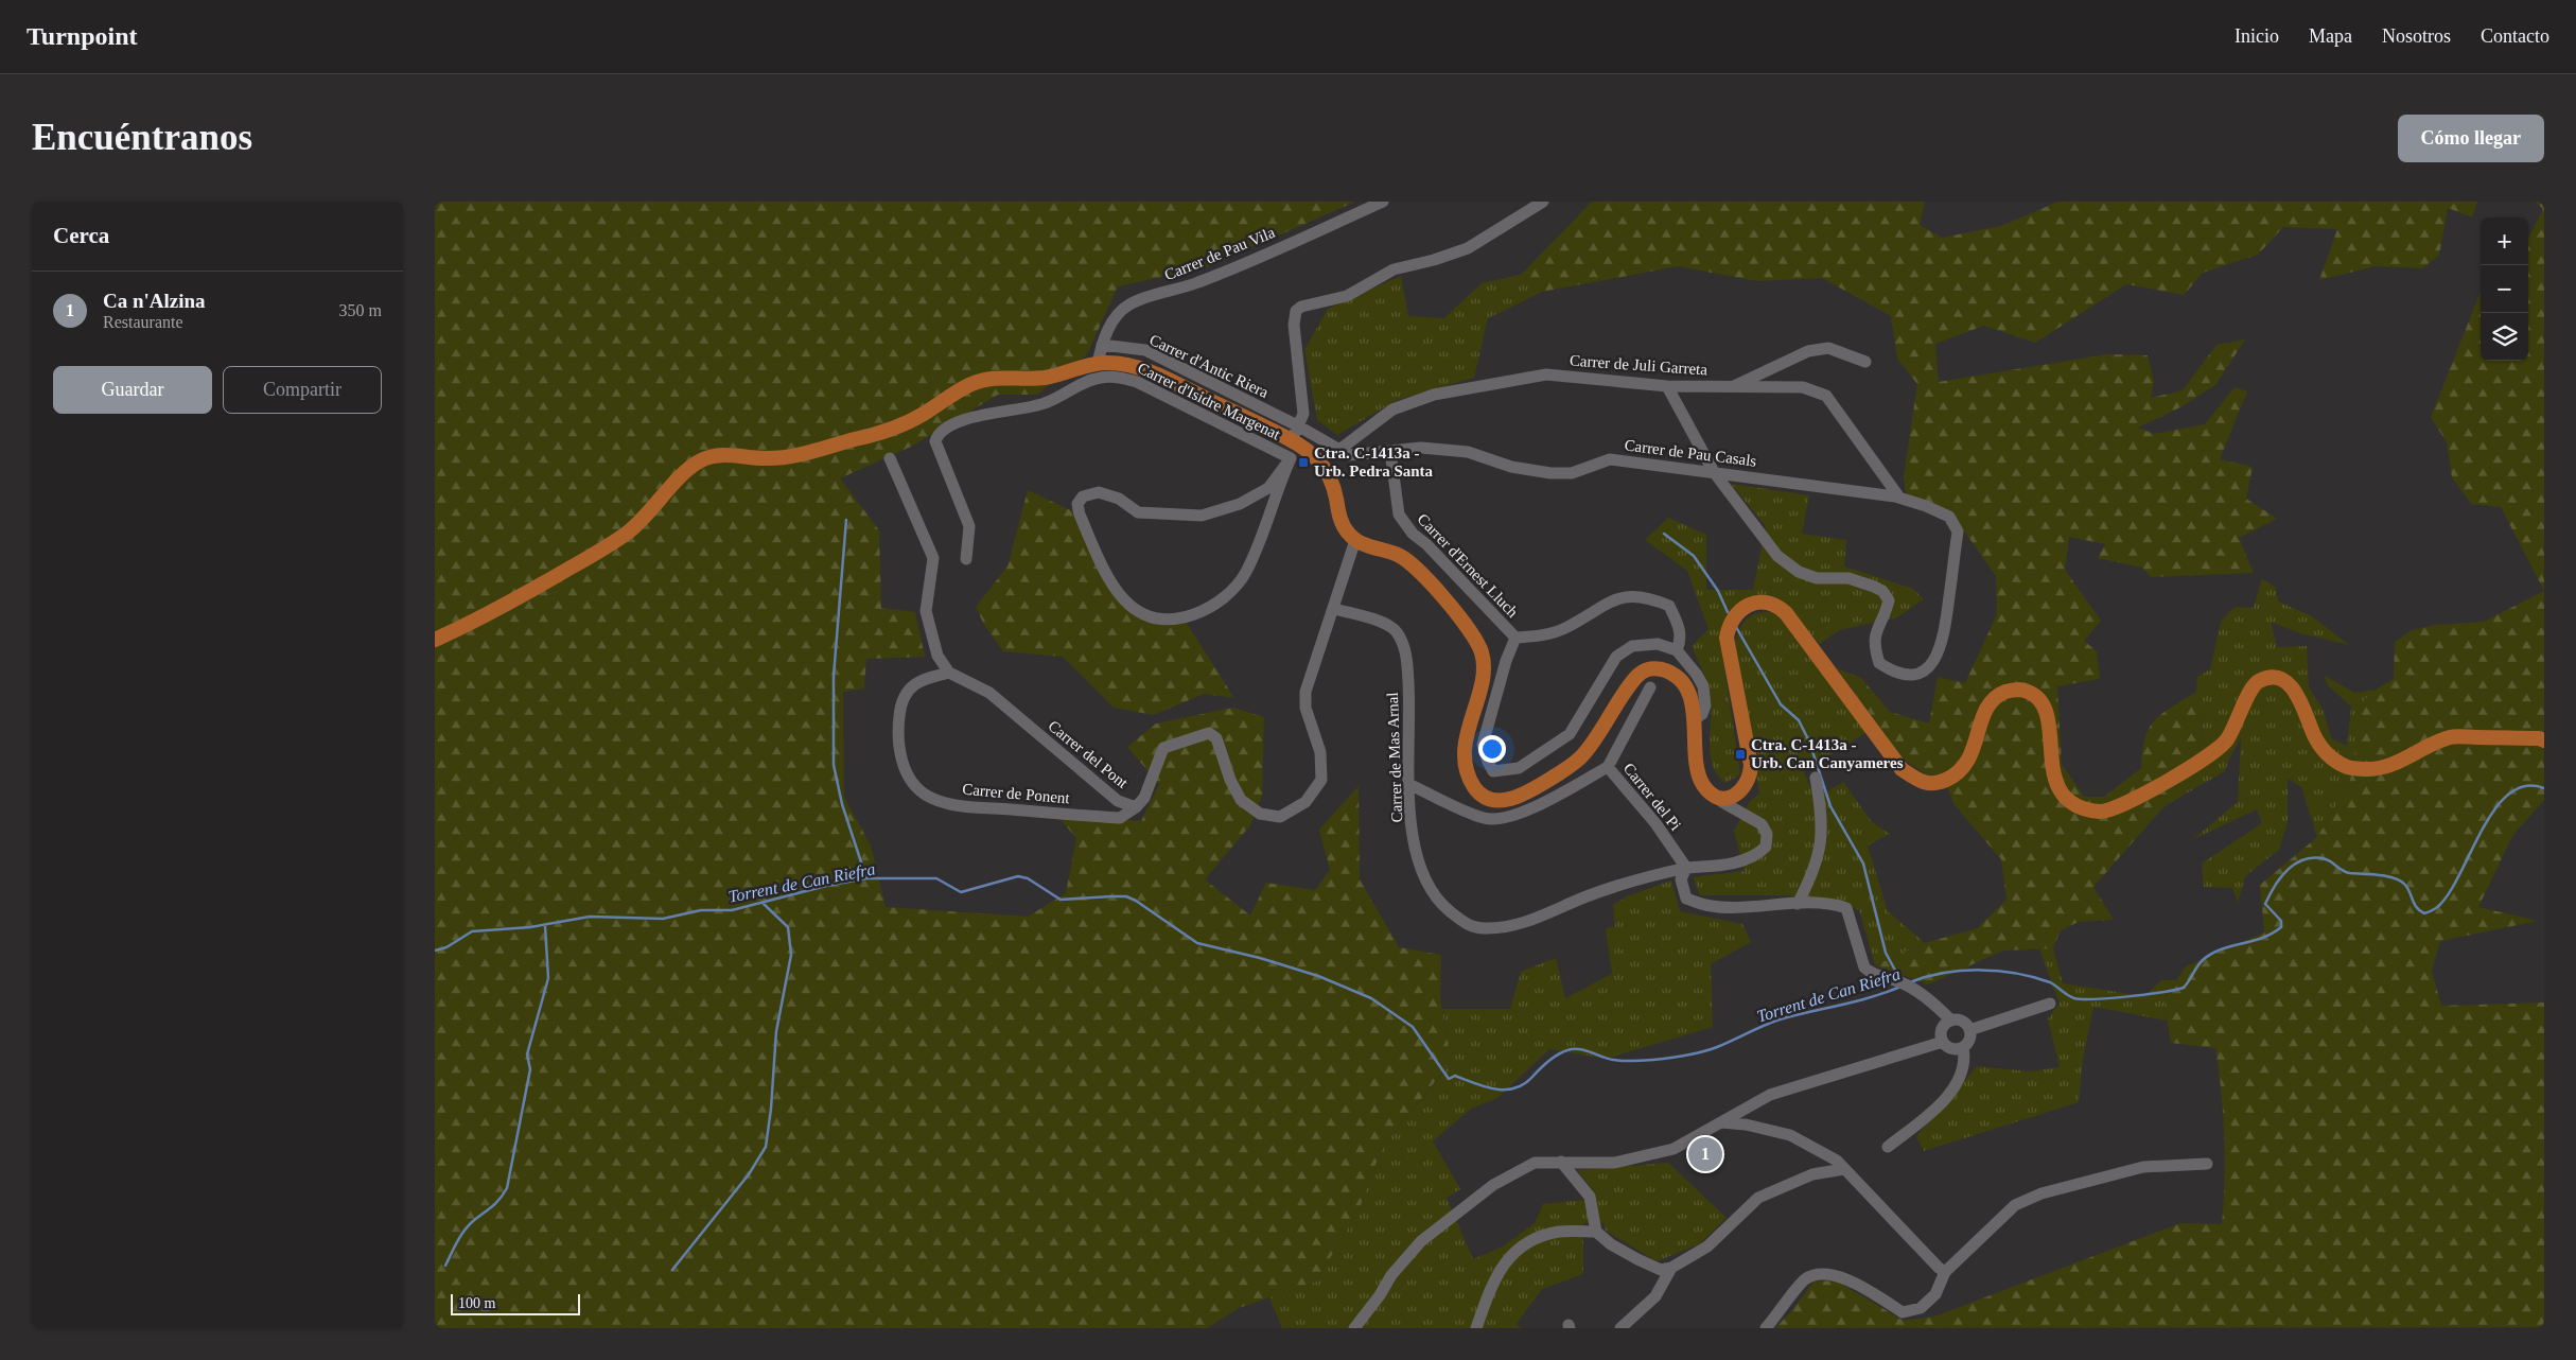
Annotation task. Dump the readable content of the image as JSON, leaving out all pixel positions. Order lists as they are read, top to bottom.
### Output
{
  "streets": {
    "street": [
      "Carrer de Pau Vila",
      "Carrer de Juli Garreta",
      "Carrer d'Antic Riera",
      "Carrer d'Isidre Margenat",
      "Carrer de Pau Casals",
      "Carrer d'Ernest Lluch",
      "Carrer del Pont",
      "Carrer de Mas Arnal",
      "Carrer de Ponent",
      "Carrer del Pi"
    ]
  },
  "crossings": [
    ["Carrer de Pau Vila", "Carrer d'Antic Riera"],
    ["Carrer de Juli Garreta", "Carrer de Pau Casals"],
    ["Carrer d'Antic Riera", "Carrer de Pau Casals"],
    ["Carrer de Pau Casals", "Carrer d'Ernest Lluch"],
    ["Carrer del Pont", "Carrer de Mas Arnal"],
    ["Carrer del Pont", "Carrer de Ponent"],
    ["Carrer de Mas Arnal", "Carrer del Pi"]
  ],
  "water": ["Torrent de Can Riefra"],
  "places": {
    "transit": ["Ctra. C-1413a - Urb. Pedra Santa", "Ctra. C-1413a - Urb. Can Canyameres"]
  },
  "scale_bar": "100 m",
  "page": {
    "header": "Turnpoint",
    "nav": [
      "Inicio",
      "Mapa",
      "Nosotros",
      "Contacto"
    ],
    "buttons": [
      "Cómo llegar",
      ["Guardar", "Compartir"]
    ],
    "title": "Encuéntranos",
    "heading": "Cerca",
    "map_buttons": ["+", "−"],
    "list": [
      {
        "mark": "1",
        "name": "Ca n'Alzina",
        "note": "Restaurante",
        "value": "350 m"
      }
    ],
    "pins": "1",
    "scale": "100 m"
  }
}
